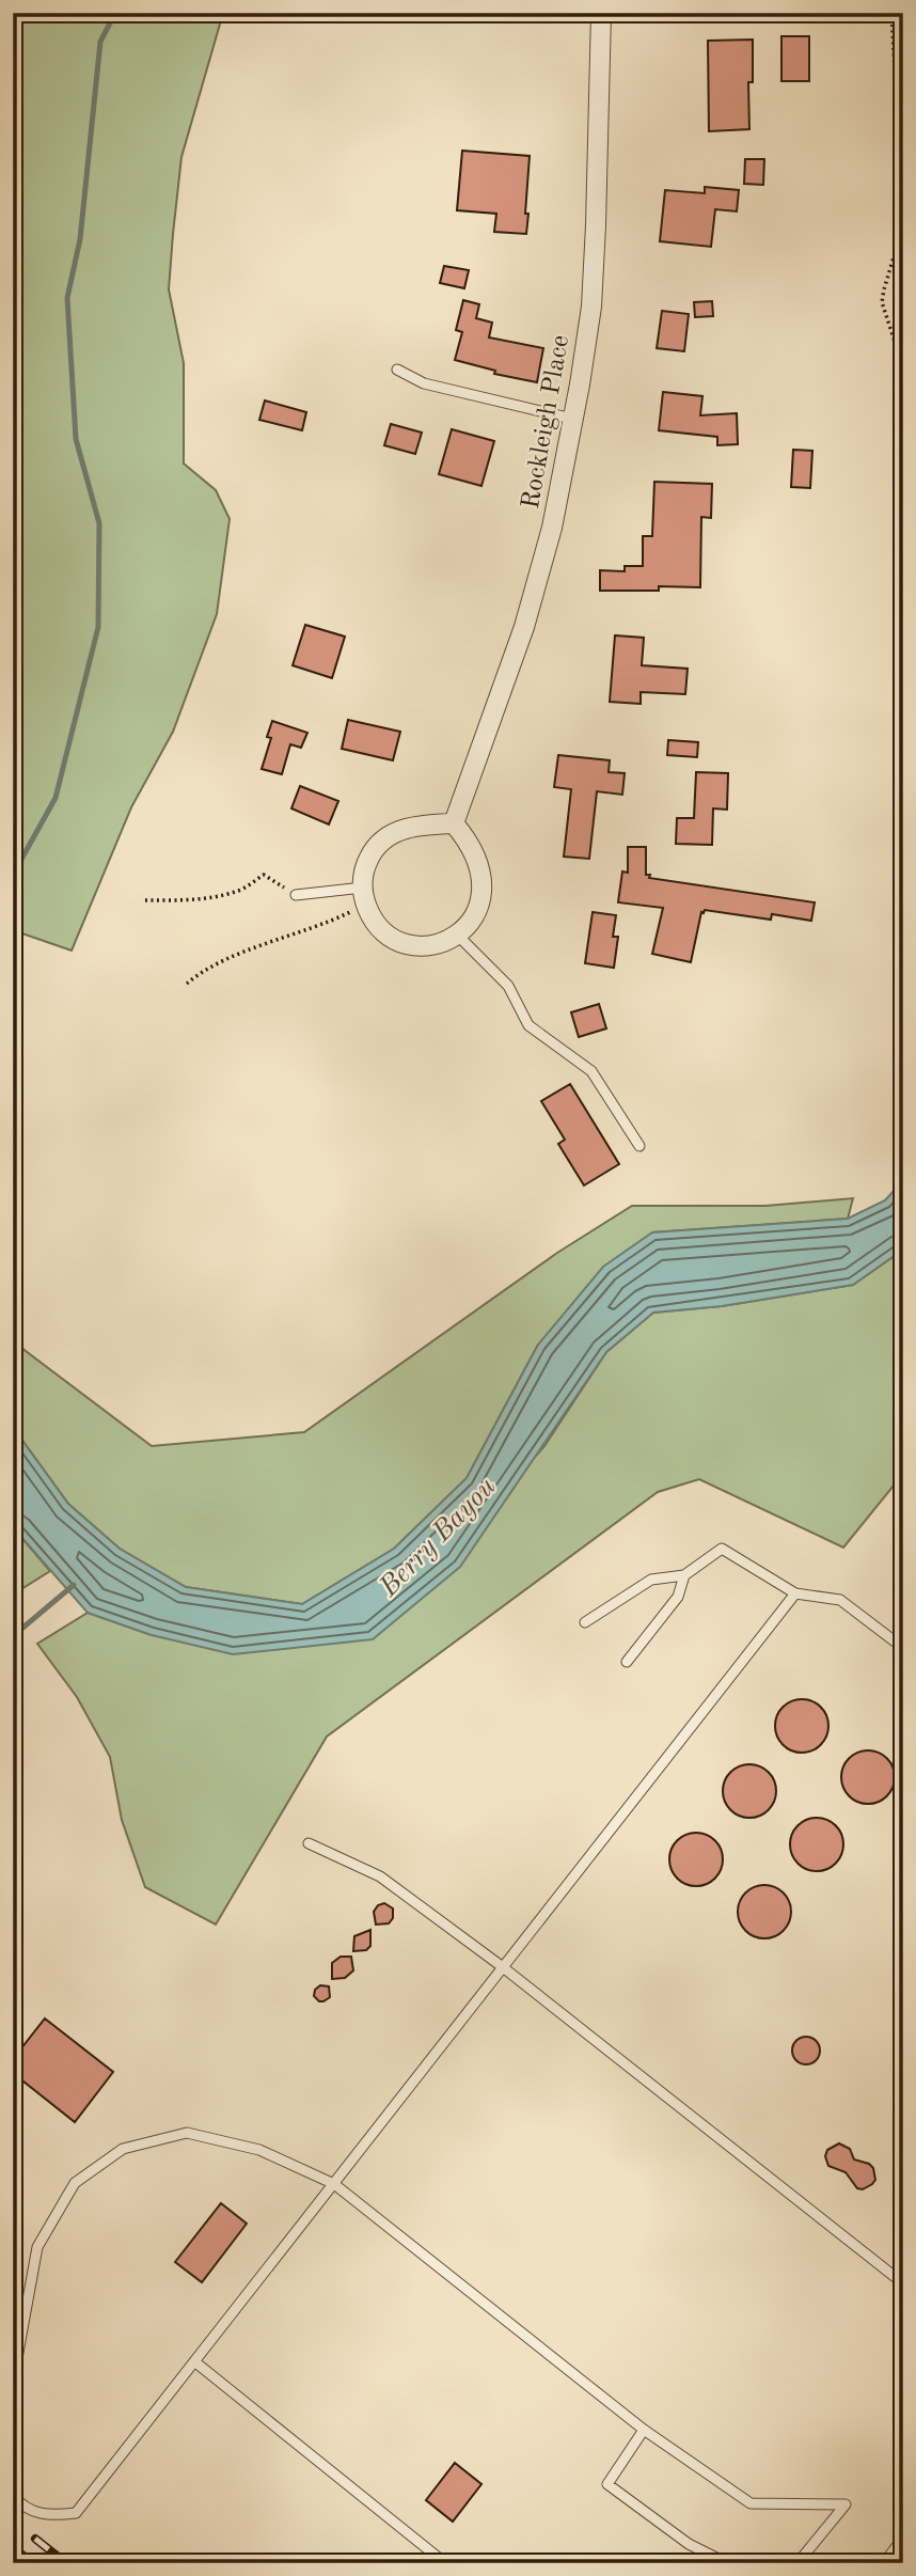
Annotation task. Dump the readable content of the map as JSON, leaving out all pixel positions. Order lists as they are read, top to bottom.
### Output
{
  "streets": {
    "street": ["Rockleigh Place"]
  },
  "water": ["Berry Bayou"]
}
